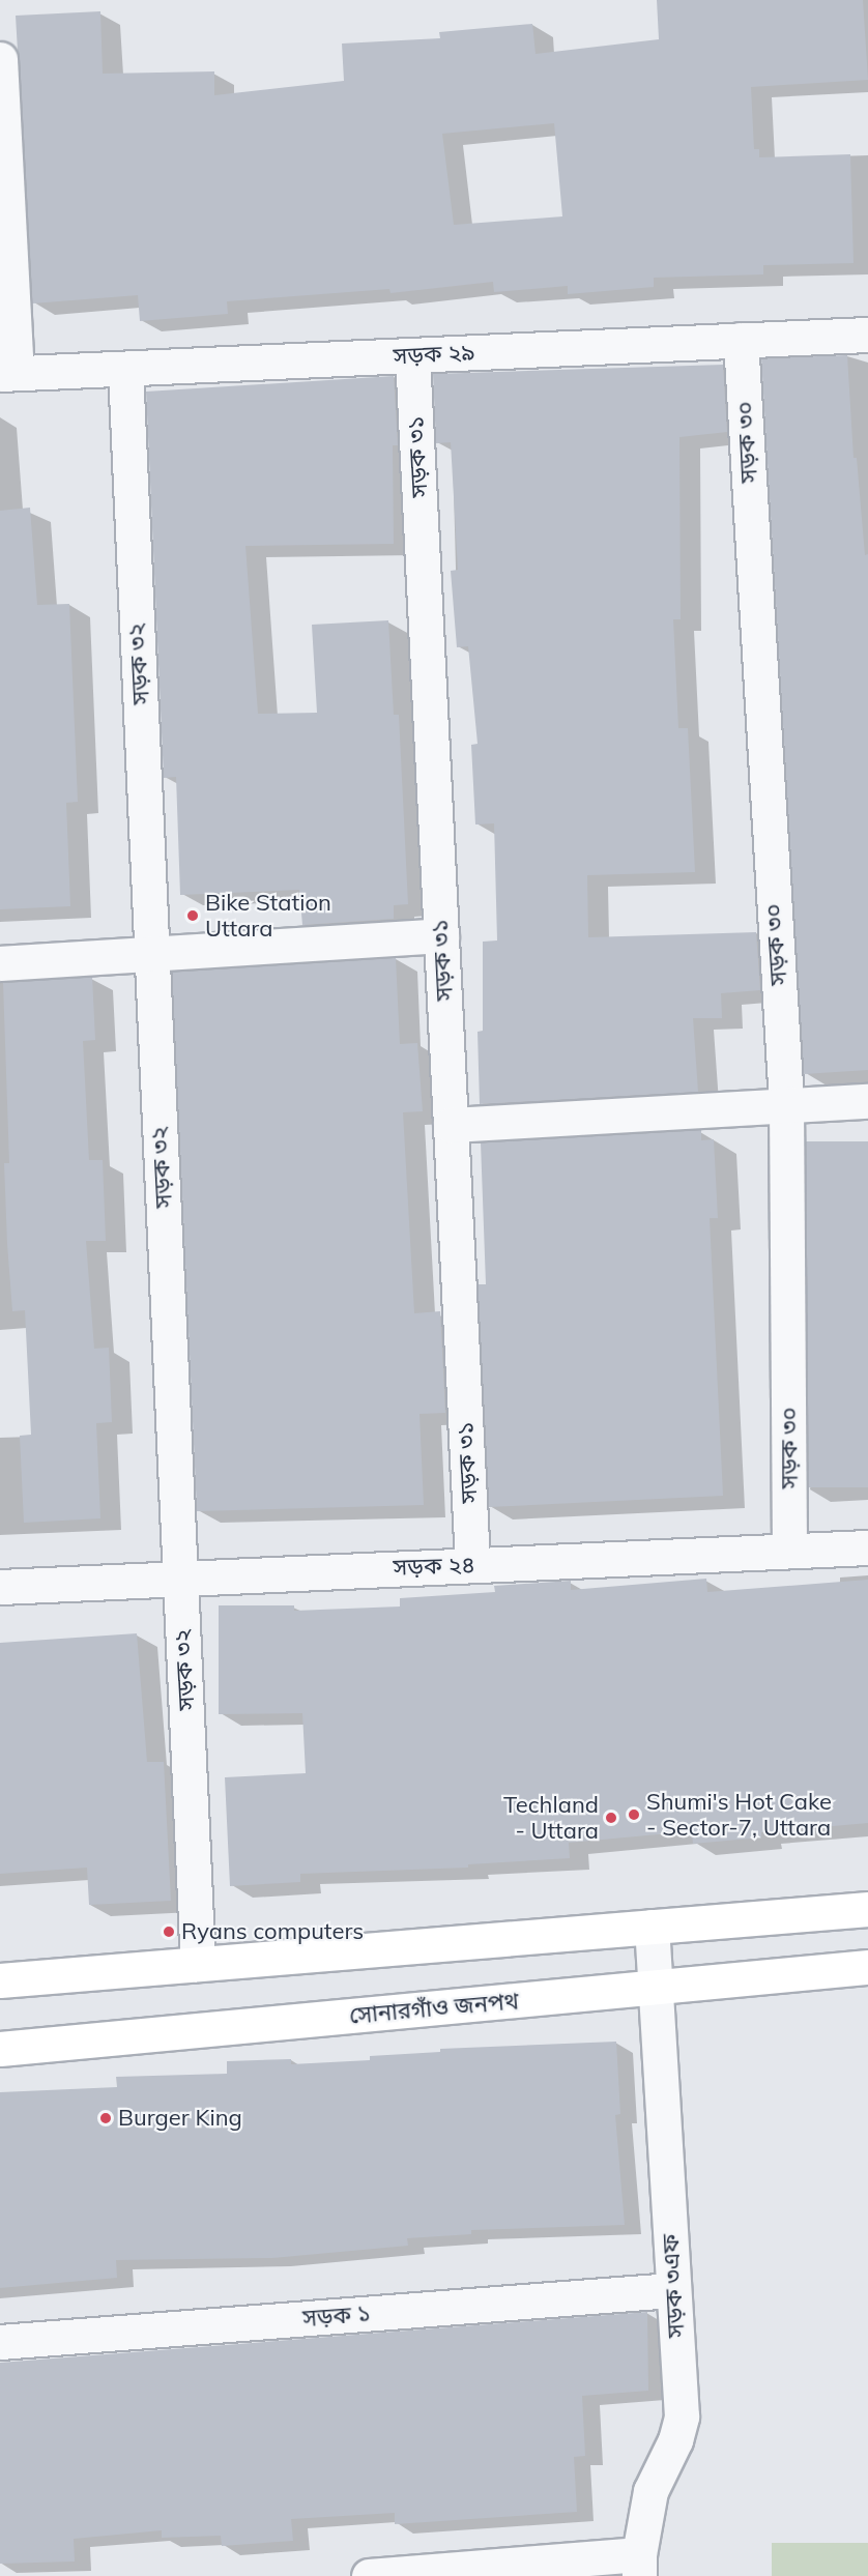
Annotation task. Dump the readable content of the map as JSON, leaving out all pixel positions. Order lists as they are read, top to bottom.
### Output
{
  "streets": {
    "main road": ["সোনারগাঁও জনপথ"],
    "street": [
      "সড়ক ২৯",
      "সড়ক ৩০",
      "সড়ক ৩১",
      "সড়ক ৩২",
      "সড়ক ২৪",
      "সড়ক ৩এফ",
      "সড়ক ১"
    ]
  },
  "crossings": [
    ["সড়ক ২৯", "সড়ক ৩০"],
    ["সড়ক ২৯", "সড়ক ৩১"],
    ["সড়ক ২৯", "সড়ক ৩২"],
    ["সড়ক ৩০", "সড়ক ২৪"],
    ["সড়ক ৩১", "সড়ক ২৪"],
    ["সড়ক ৩২", "সড়ক ২৪"],
    ["সোনারগাঁও জনপথ", "সড়ক ৩এফ"],
    ["সড়ক ৩এফ", "সড়ক ১"]
  ],
  "places": [
    "Bike Station Uttara",
    "Shumi's Hot Cake - Sector-7, Uttara",
    "Techland - Uttara",
    "Ryans computers",
    "Burger King"
  ]
}
